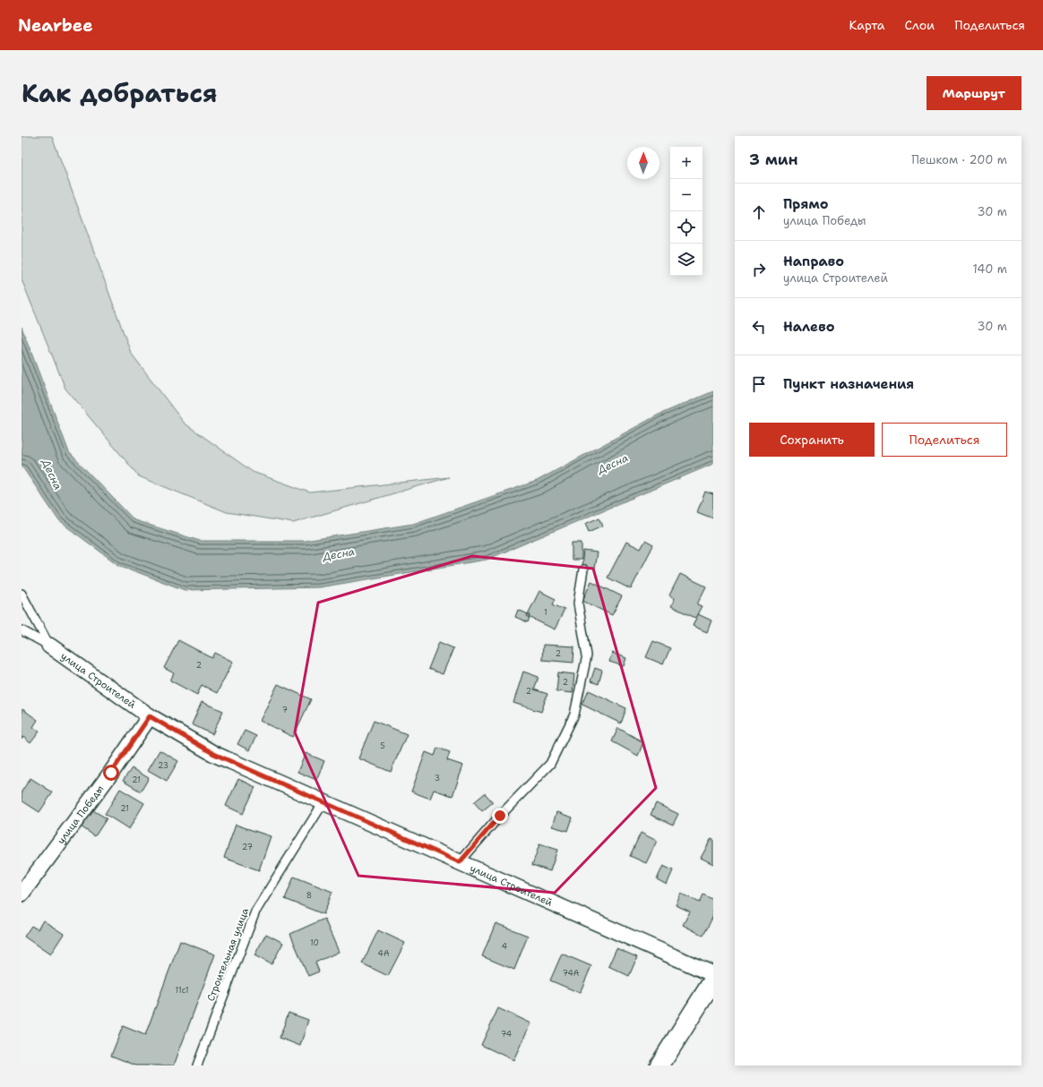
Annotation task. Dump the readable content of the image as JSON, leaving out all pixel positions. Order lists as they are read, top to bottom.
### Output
{
  "streets": {
    "street": ["улица Строителей", "улица Победы"],
    "lane": ["Строительная улица"]
  },
  "crossings": [
    ["улица Строителей", "улица Победы"],
    ["улица Строителей", "Строительная улица"]
  ],
  "water": ["Десна"],
  "house_numbers": [
    "1",
    "2",
    "2",
    "2",
    "2",
    "7",
    "5",
    "23",
    "3",
    "21",
    "21",
    "27",
    "8",
    "10",
    "4",
    "4А",
    "74А",
    "11с1",
    "74"
  ],
  "north": "top",
  "page": {
    "header": "Nearbee",
    "nav": ["Карта", "Слои", "Поделиться"],
    "title": "Как добраться",
    "buttons": [
      "Маршрут",
      ["Сохранить", "Поделиться"]
    ],
    "heading": ["3 мин", "Пешком · 200 m"],
    "map_buttons": ["+", "−"],
    "list": [
      ["Прямо", "улица Победы", "30 m"],
      ["Направо", "улица Строителей", "140 m"],
      ["Налево", "30 m"],
      "Пункт назначения"
    ]
  }
}
